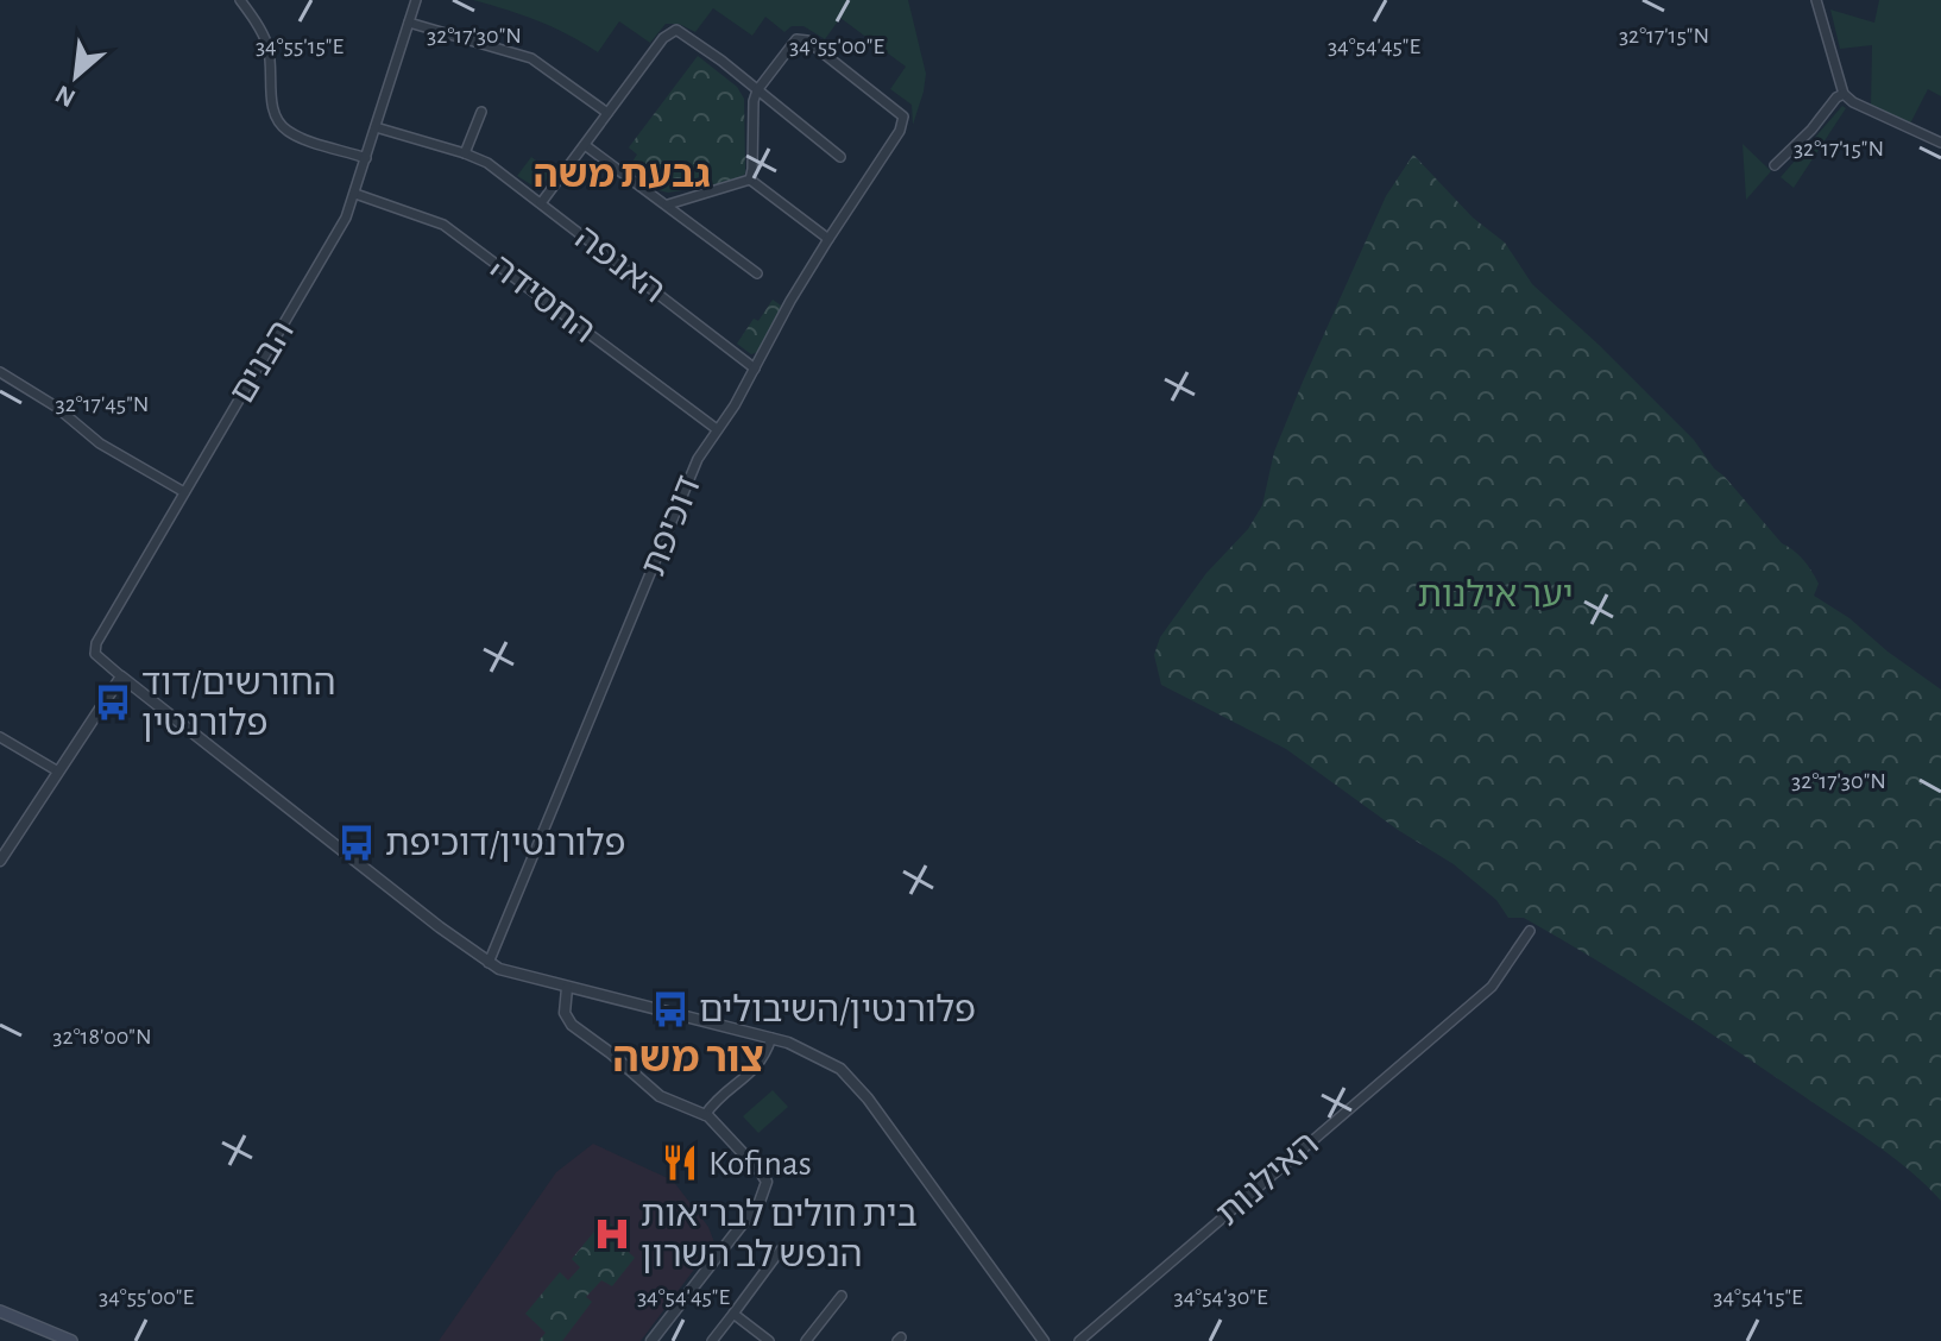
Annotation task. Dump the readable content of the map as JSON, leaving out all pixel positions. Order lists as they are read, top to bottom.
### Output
{
  "streets": {
    "street": [
      "האנפה",
      "החסידה",
      "הבנים",
      "דוכיפת",
      "האילנות"
    ]
  },
  "crossings": [
    ["האנפה", "הבנים"],
    ["האנפה", "דוכיפת"],
    ["החסידה", "הבנים"],
    ["החסידה", "דוכיפת"]
  ],
  "districts": ["גבעת משה", "צור משה"],
  "parks": ["יער אילנות"],
  "places": {
    "bus stop": ["החורשים/דוד פלורנטין", "פלורנטין/דוכיפת", "פלורנטין/השיבולים"],
    "restaurant": ["Kofinas"],
    "hospital": ["בית חולים לבריאות הנפש לב השרון"]
  },
  "north": "bottom left",
  "coordinates": [
    "32°17'30\"N",
    "32°17'15\"N",
    "34°55'15\"E",
    "34°55'00\"E",
    "34°54'45\"E",
    "32°17'45\"N",
    "32°18'00\"N",
    "34°54'30\"E",
    "34°54'15\"E"
  ]
}
